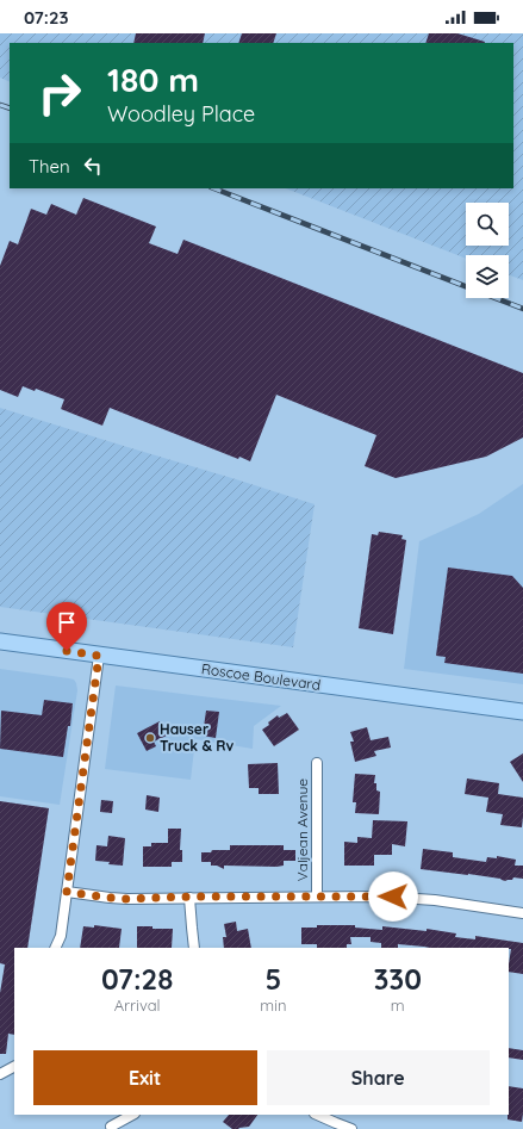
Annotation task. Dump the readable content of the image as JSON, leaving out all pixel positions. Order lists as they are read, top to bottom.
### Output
{
  "streets": {
    "main road": ["Roscoe Boulevard"],
    "street": ["Valjean Avenue"]
  },
  "places": ["Hauser Truck & Rv"],
  "page": {
    "status": "07:23",
    "turn": ["180 m", "Woodley Place"],
    "then": "Then",
    "eta": [
      "07:28",
      "Arrival",
      "5",
      "min",
      "330",
      "m"
    ],
    "buttons": ["Exit", "Share"]
  }
}
